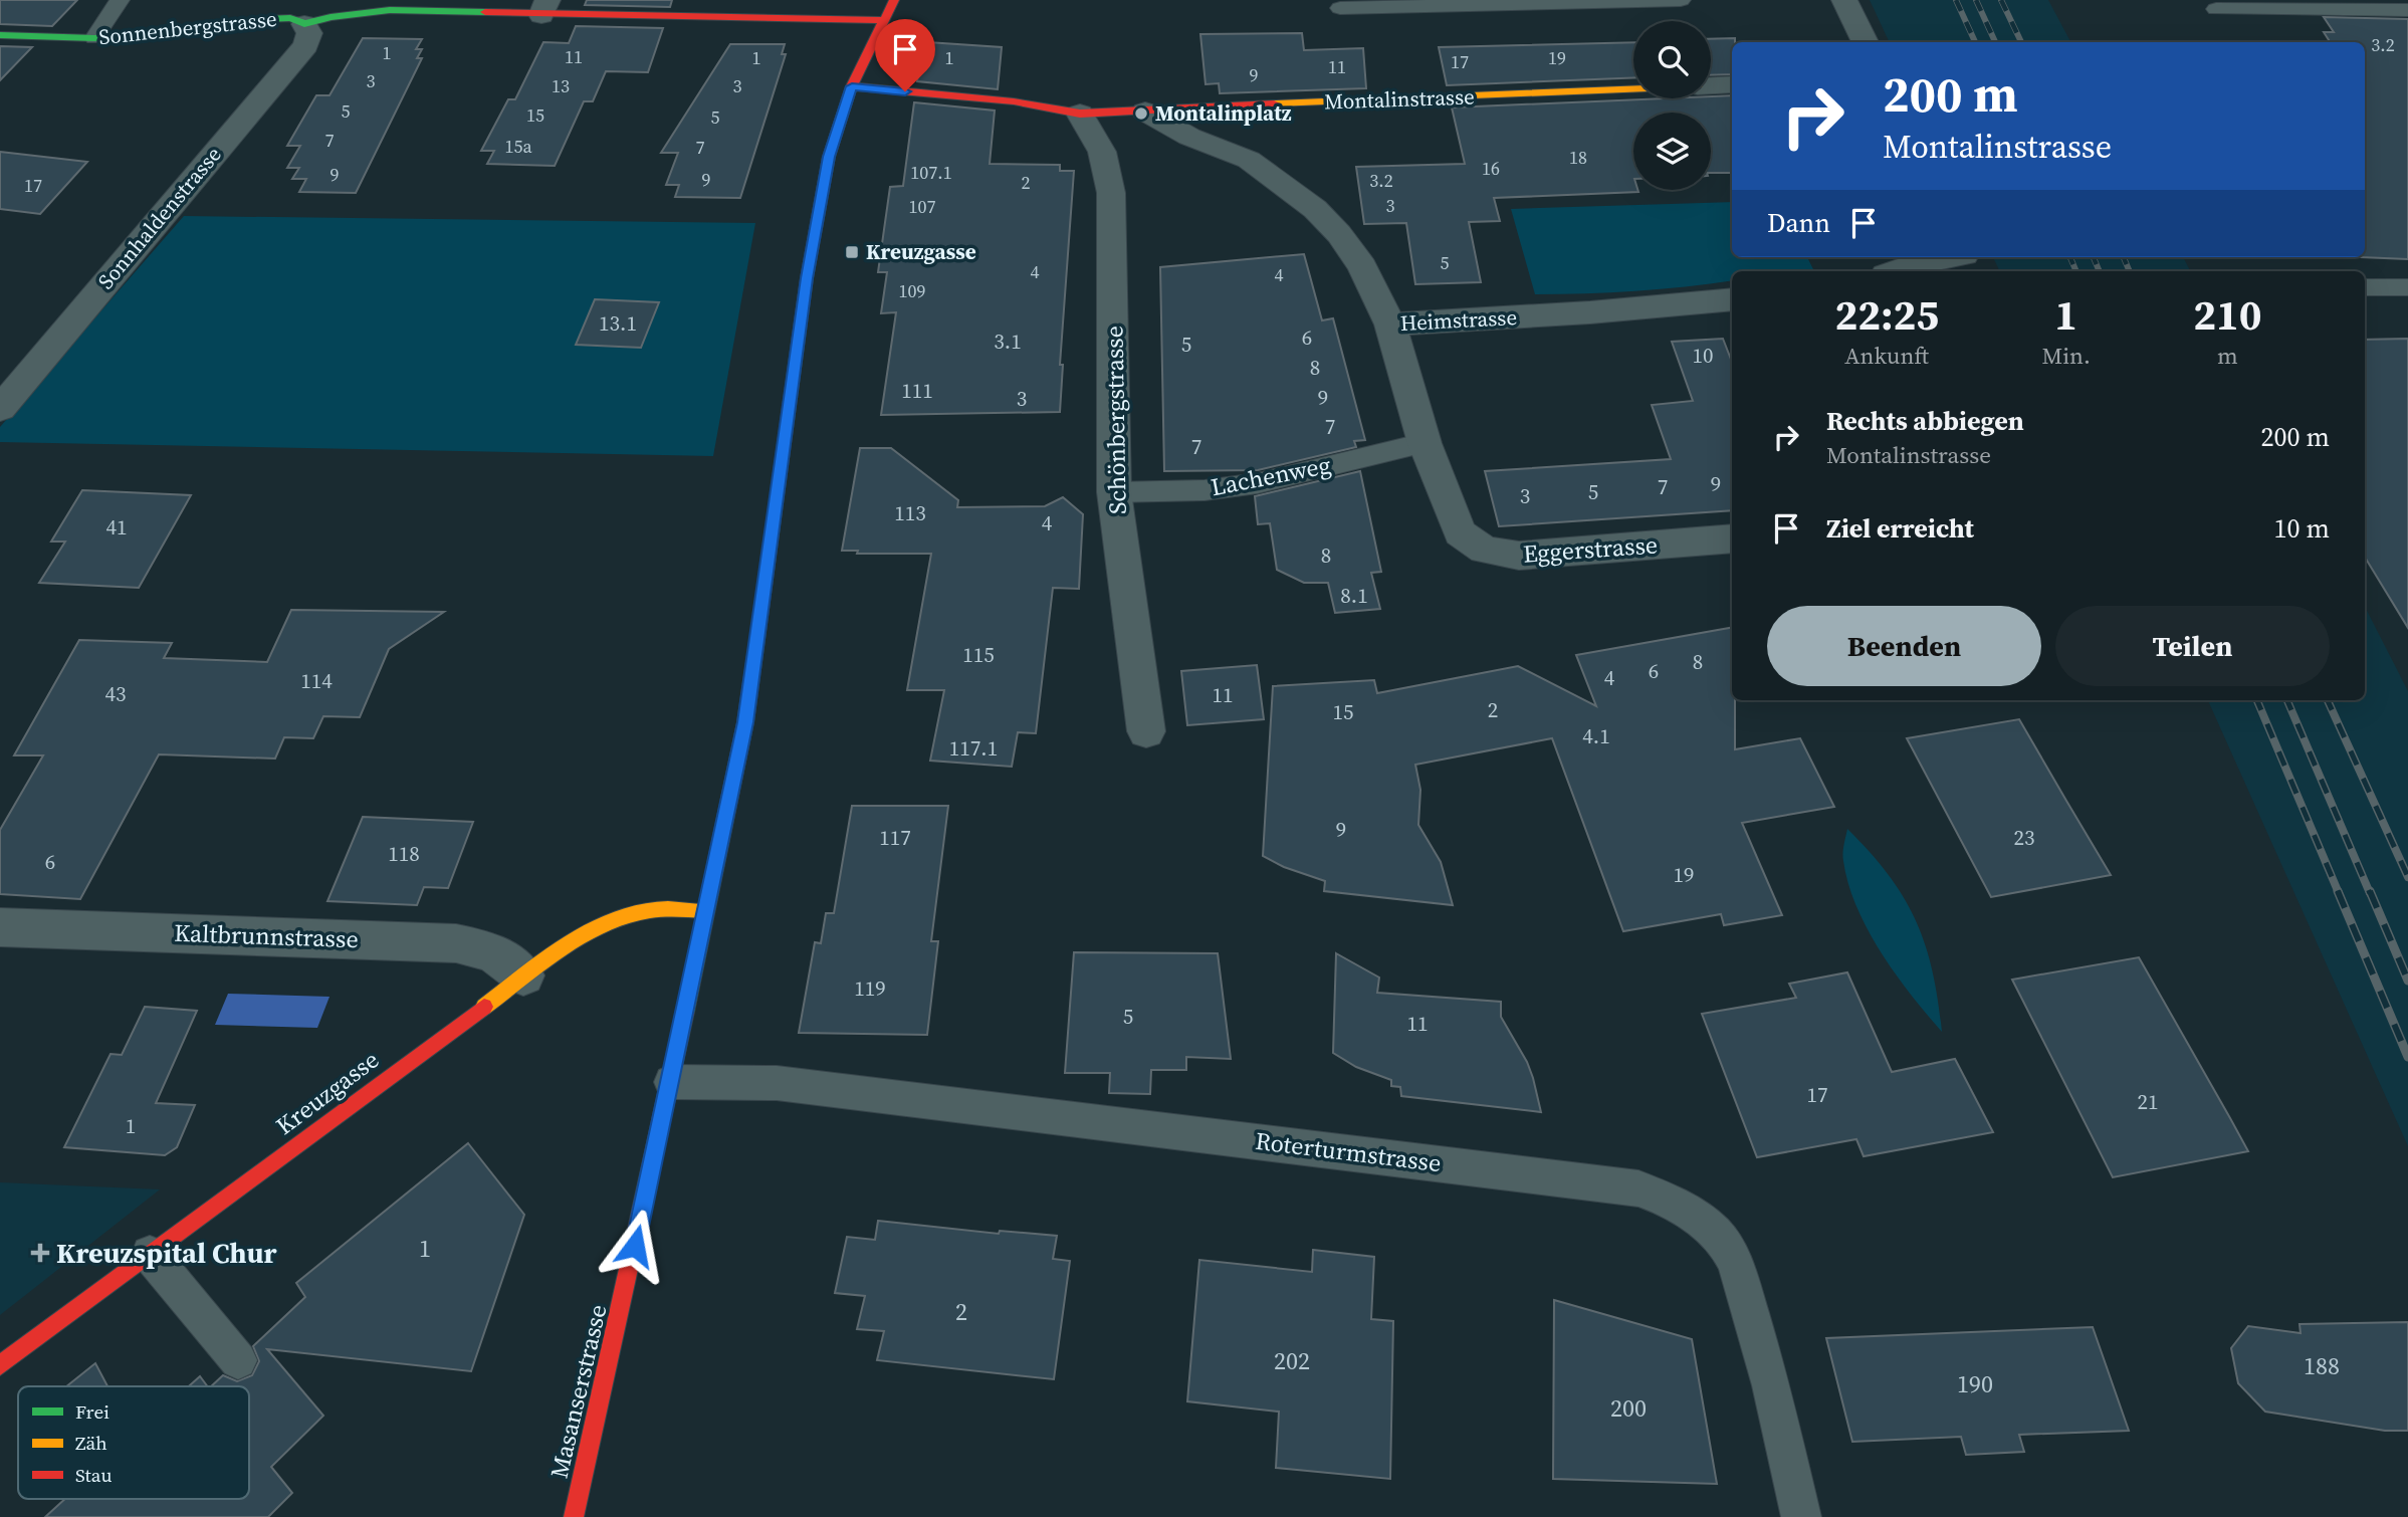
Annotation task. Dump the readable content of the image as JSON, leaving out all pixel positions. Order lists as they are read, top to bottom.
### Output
{
  "streets": {
    "street": [
      "Sonnenbergstrasse",
      "Montalinstrasse",
      "Sonnhaldenstrasse",
      "Heimstrasse",
      "Schönbergstrasse",
      "Eggerstrasse",
      "Kaltbrunnstrasse",
      "Kreuzgasse",
      "Masanserstrasse"
    ],
    "lane": ["Lachenweg", "Roterturmstrasse"]
  },
  "crossings": [
    ["Sonnenbergstrasse", "Sonnhaldenstrasse"],
    ["Sonnenbergstrasse", "Masanserstrasse"],
    ["Montalinstrasse", "Heimstrasse"],
    ["Montalinstrasse", "Schönbergstrasse"],
    ["Montalinstrasse", "Masanserstrasse"],
    ["Heimstrasse", "Eggerstrasse"],
    ["Schönbergstrasse", "Lachenweg"],
    ["Lachenweg", "Eggerstrasse"],
    ["Kaltbrunnstrasse", "Kreuzgasse"],
    ["Kreuzgasse", "Masanserstrasse"],
    ["Roterturmstrasse", "Masanserstrasse"]
  ],
  "places": {
    "other": ["Montalinplatz"],
    "transit": ["Kreuzgasse"],
    "health": ["Kreuzspital Chur"]
  },
  "house_numbers": [
    "3.2",
    "1",
    "11",
    "1",
    "1",
    "19",
    "17",
    "11",
    "9",
    "3",
    "13",
    "3",
    "5",
    "15",
    "5",
    "7",
    "15a",
    "7",
    "18",
    "16",
    "107.1",
    "9",
    "9",
    "3.2",
    "2",
    "17",
    "3",
    "107",
    "5",
    "4",
    "4",
    "109",
    "13.1",
    "6",
    "3.1",
    "5",
    "10",
    "8",
    "111",
    "9",
    "3",
    "7",
    "7",
    "9",
    "7",
    "5",
    "3",
    "113",
    "4",
    "41",
    "8",
    "8.1",
    "115",
    "8",
    "6",
    "4",
    "114",
    "43",
    "11",
    "2",
    "15",
    "4.1",
    "117.1",
    "9",
    "117",
    "23",
    "118",
    "6",
    "19",
    "119",
    "5",
    "11",
    "17",
    "21",
    "1",
    "1",
    "2",
    "202",
    "188",
    "190",
    "200"
  ],
  "legend": ["Frei", "Zäh", "Stau"],
  "page": {
    "turn": ["200 m", "Montalinstrasse"],
    "then": "Dann",
    "eta": [
      "22:25",
      "Ankunft",
      "1",
      "Min.",
      "210",
      "m"
    ],
    "list": [
      {
        "name": "Rechts abbiegen",
        "note": "Montalinstrasse",
        "value": "200 m"
      },
      {
        "name": "Ziel erreicht",
        "value": "10 m"
      }
    ],
    "buttons": ["Beenden", "Teilen"]
  }
}
